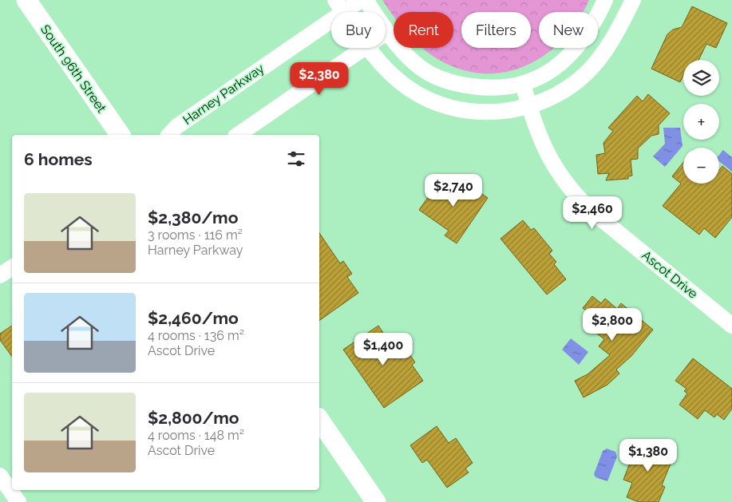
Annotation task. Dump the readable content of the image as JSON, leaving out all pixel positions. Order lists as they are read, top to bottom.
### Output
{
  "streets": {
    "street": ["South 96th Street", "Harney Parkway", "Ascot Drive"]
  },
  "page": {
    "chip": [
      "Buy",
      "Rent",
      "Filters",
      "New"
    ],
    "map_buttons": ["+", "−"],
    "price": [
      "$2,380",
      "$2,740",
      "$2,460",
      "$2,800",
      "$1,400",
      "$1,380"
    ],
    "heading": "6 homes",
    "list": [
      {
        "name": "$2,380/mo",
        "note": "3 rooms · 116 m² · Harney Parkway"
      },
      {
        "name": "$2,460/mo",
        "note": "4 rooms · 136 m² · Ascot Drive"
      },
      {
        "name": "$2,800/mo",
        "note": "4 rooms · 148 m² · Ascot Drive"
      }
    ]
  }
}
